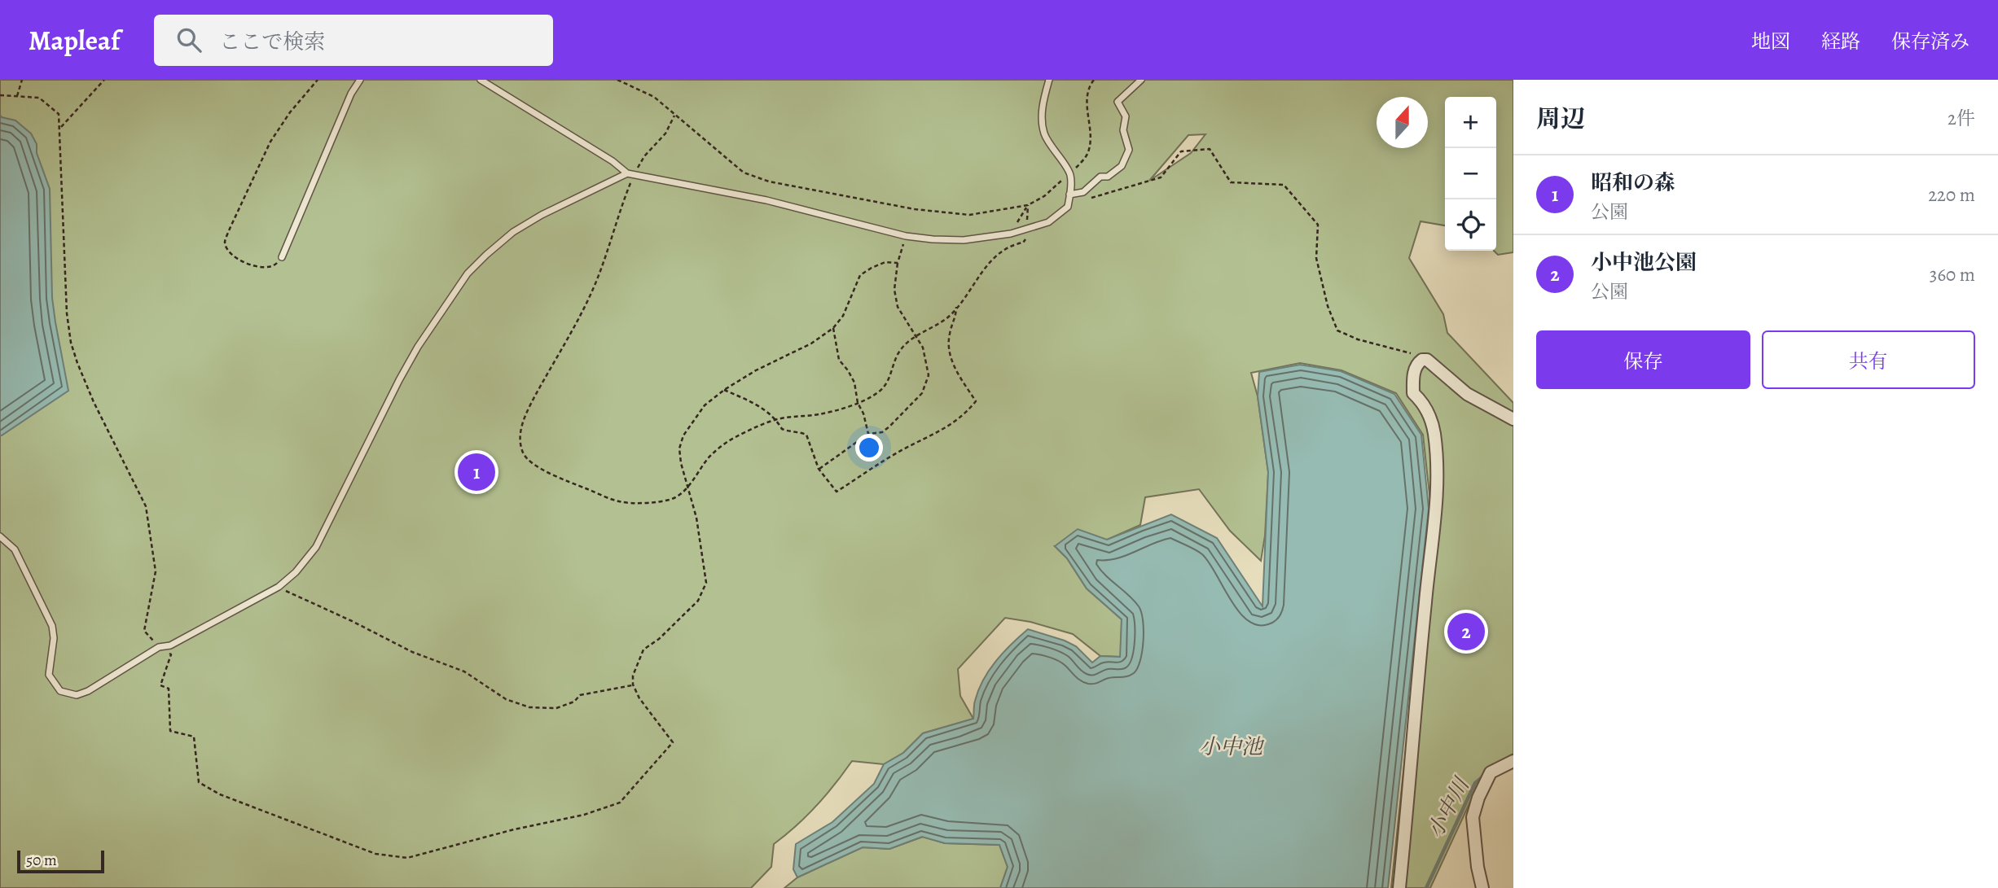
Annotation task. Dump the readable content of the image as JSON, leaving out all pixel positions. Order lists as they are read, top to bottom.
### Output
{
  "water": ["小中池", "小中川"],
  "scale_bar": "50 m",
  "north": "top",
  "page": {
    "header": "Mapleaf",
    "search": "ここで検索",
    "nav": ["地図", "経路", "保存済み"],
    "heading": ["周辺", "2件"],
    "map_buttons": ["+", "−"],
    "list": [
      {
        "mark": "1",
        "name": "昭和の森",
        "note": "公園",
        "value": "220 m"
      },
      {
        "mark": "2",
        "name": "小中池公園",
        "note": "公園",
        "value": "360 m"
      }
    ],
    "buttons": ["保存", "共有"],
    "pins": ["1", "2"],
    "scale": "50 m"
  }
}
